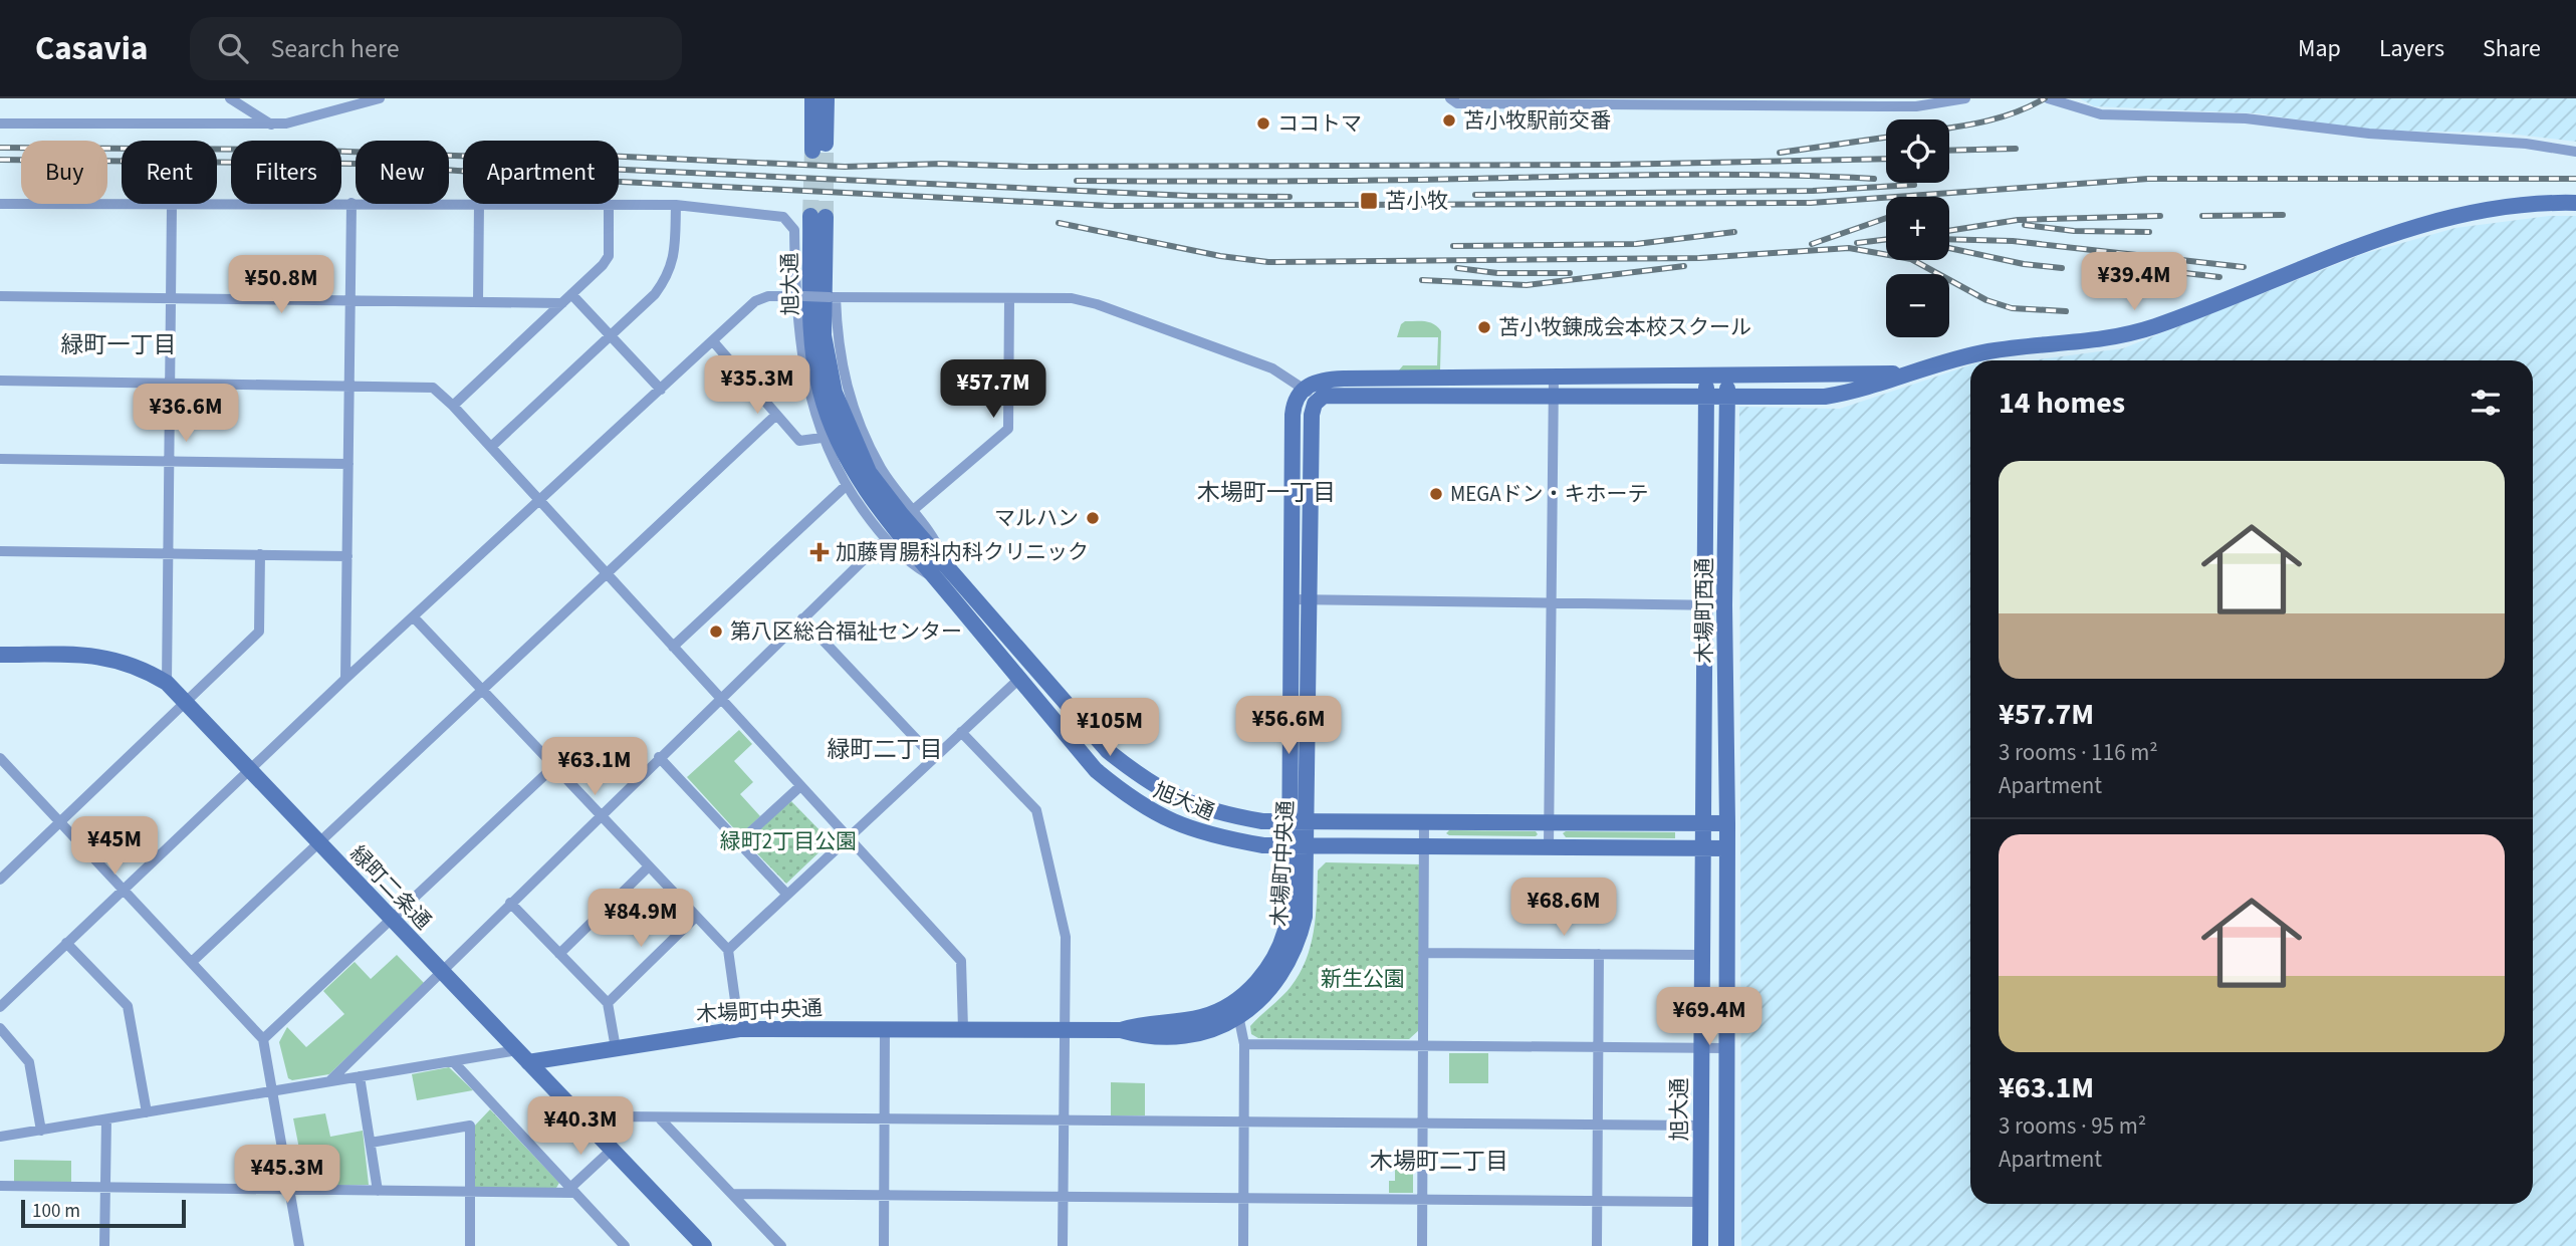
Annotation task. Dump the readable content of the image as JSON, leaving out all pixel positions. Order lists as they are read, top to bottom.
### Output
{
  "streets": {
    "street": [
      "旭大通",
      "木場町西通",
      "木場町中央通",
      "緑町二条通"
    ]
  },
  "crossings": [
    ["旭大通", "木場町西通"],
    ["旭大通", "木場町中央通"],
    ["木場町中央通", "緑町二条通"]
  ],
  "districts": [
    "緑町一丁目",
    "木場町一丁目",
    "緑町二丁目",
    "木場町二丁目"
  ],
  "parks": ["緑町2丁目公園", "新生公園"],
  "places": {
    "other": [
      "苫小牧駅前交番",
      "ココトマ",
      "苫小牧錬成会本校スクール",
      "MEGAドン・キホーテ",
      "マルハン",
      "第八区総合福祉センター"
    ],
    "transit": ["苫小牧"],
    "health": ["加藤胃腸科内科クリニック"]
  },
  "scale_bar": "100 m",
  "page": {
    "header": "Casavia",
    "search": "Search here",
    "nav": ["Map", "Layers", "Share"],
    "map_buttons": ["+", "−"],
    "chip": [
      "Buy",
      "Rent",
      "Filters",
      "New",
      "Apartment"
    ],
    "price": [
      "¥39.4M",
      "¥50.8M",
      "¥35.3M",
      "¥57.7M",
      "¥36.6M",
      "¥56.6M",
      "¥105M",
      "¥63.1M",
      "¥45M",
      "¥68.6M",
      "¥84.9M",
      "¥69.4M",
      "¥40.3M",
      "¥45.3M"
    ],
    "heading": "14 homes",
    "list": [
      {
        "name": "¥57.7M",
        "note": "3 rooms · 116 m² · Apartment"
      },
      {
        "name": "¥63.1M",
        "note": "3 rooms · 95 m² · Apartment"
      }
    ],
    "scale": "100 m"
  }
}
